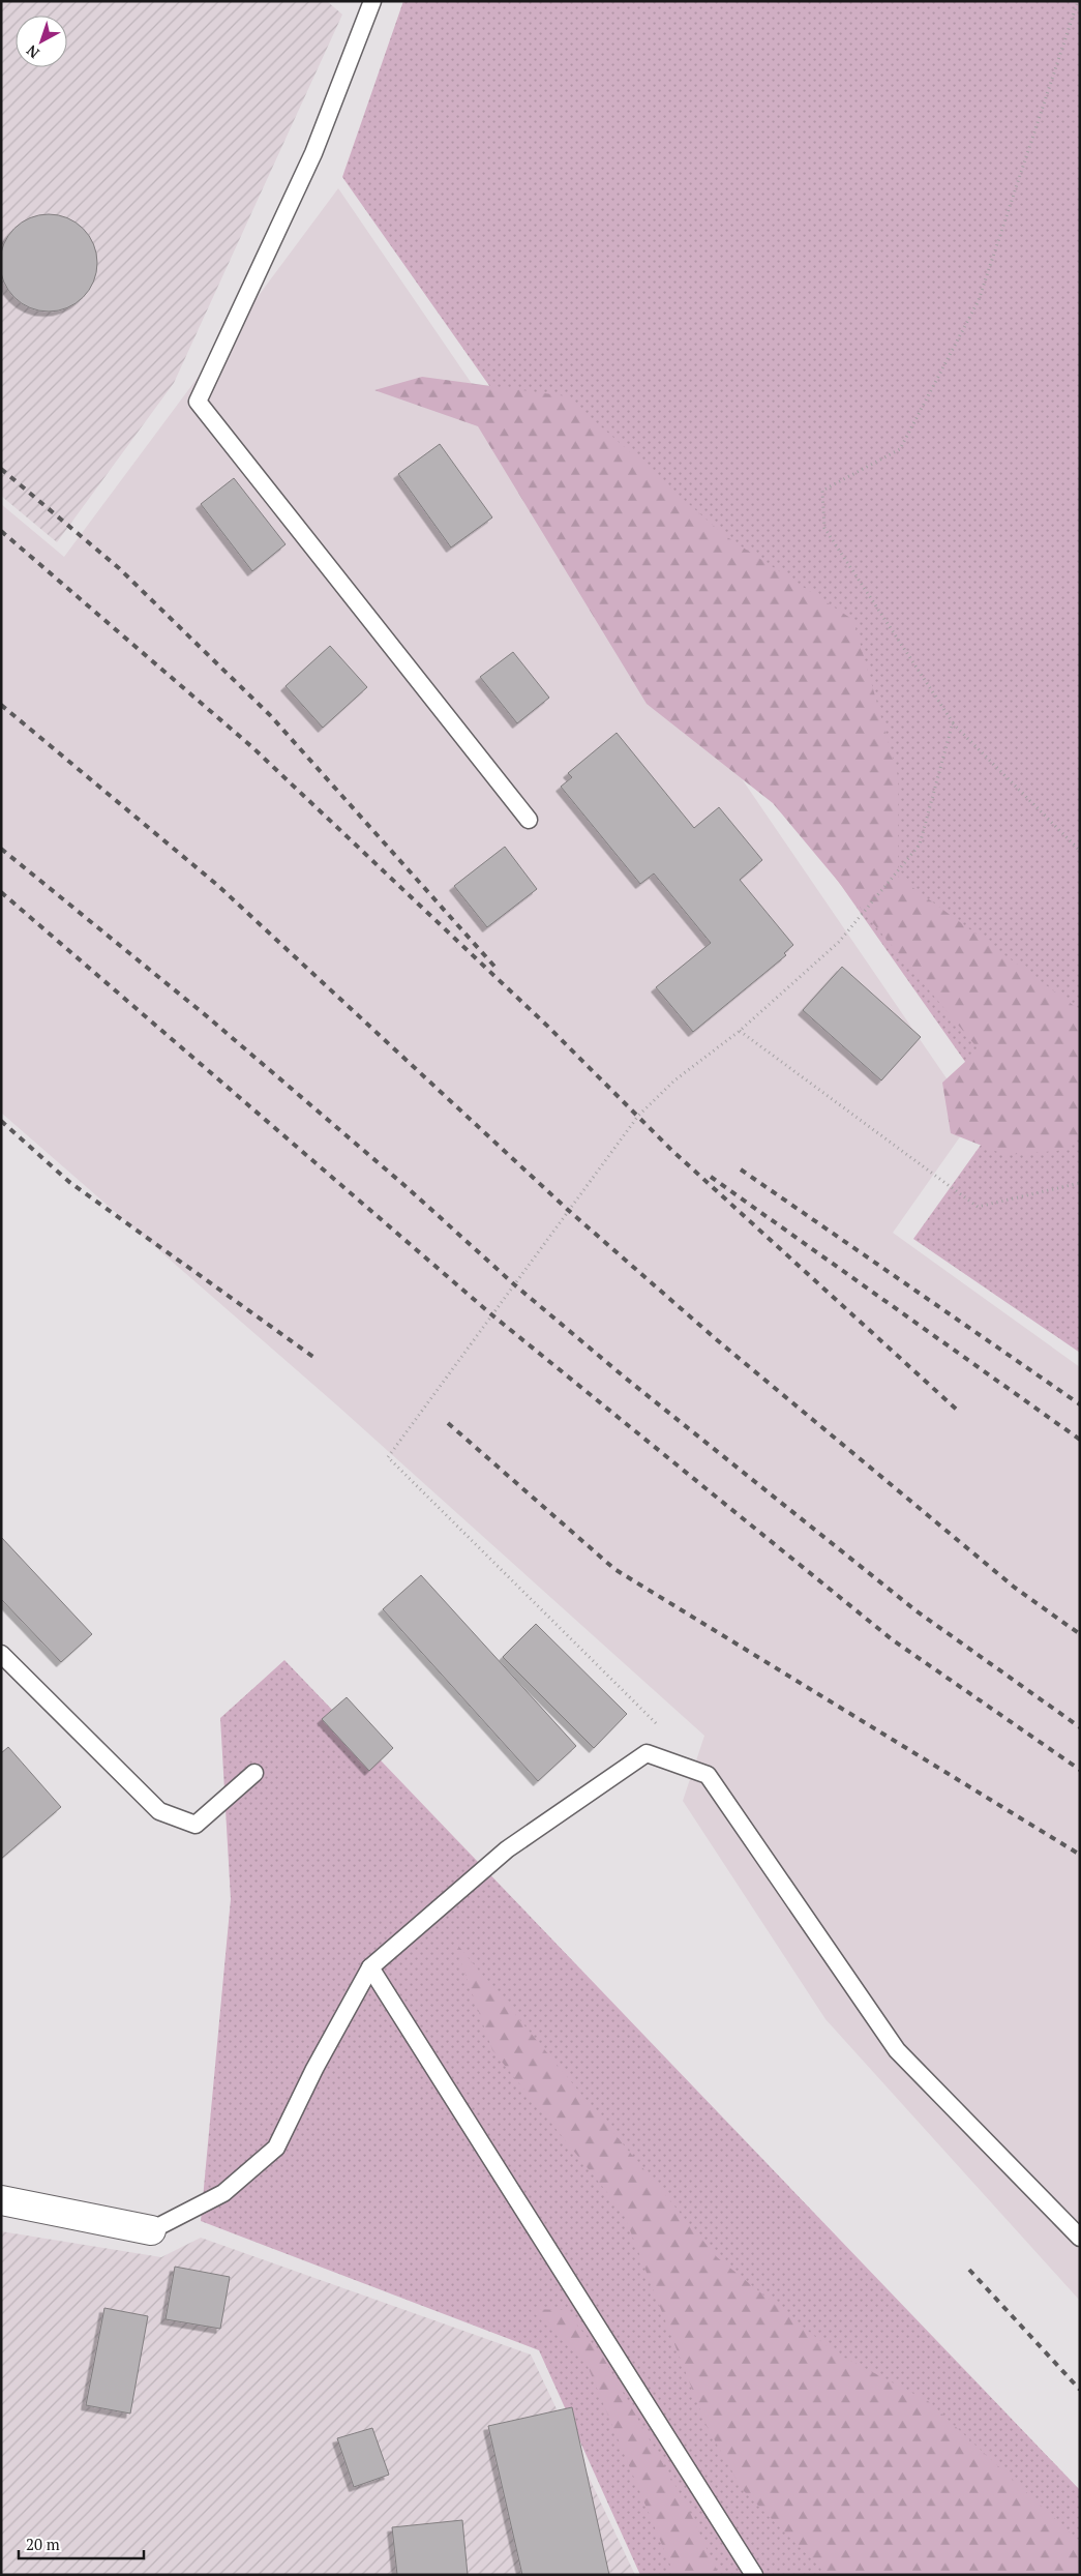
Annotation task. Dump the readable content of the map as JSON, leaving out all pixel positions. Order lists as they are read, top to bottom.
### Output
{
  "scale_bar": "20 m",
  "north": "bottom left"
}
